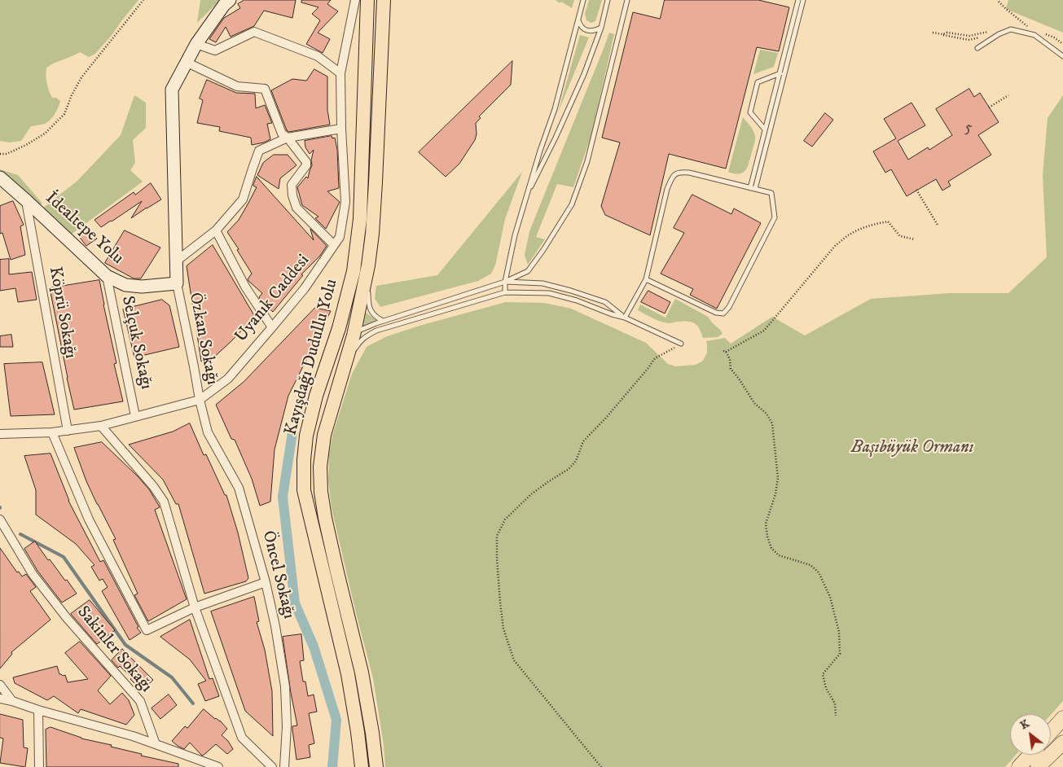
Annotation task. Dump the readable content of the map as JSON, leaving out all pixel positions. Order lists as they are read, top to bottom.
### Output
{
  "streets": {
    "main road": ["İdealtepe Yolu", "Kayışdağı Dudullu Yolu"],
    "street": [
      "Uyanık Caddesi",
      "Köprü Sokağı",
      "Özkan Sokağı",
      "Selçuk Sokağı",
      "Öncel Sokağı",
      "Sakinler Sokağı"
    ]
  },
  "crossings": [
    ["İdealtepe Yolu", "Köprü Sokağı"],
    ["İdealtepe Yolu", "Özkan Sokağı"],
    ["İdealtepe Yolu", "Selçuk Sokağı"],
    ["Uyanık Caddesi", "Köprü Sokağı"],
    ["Uyanık Caddesi", "Özkan Sokağı"],
    ["Uyanık Caddesi", "Selçuk Sokağı"],
    ["Uyanık Caddesi", "Öncel Sokağı"],
    ["Özkan Sokağı", "Öncel Sokağı"]
  ],
  "parks": ["Başıbüyük Ormanı"],
  "house_numbers": ["5"],
  "north": "top left"
}
